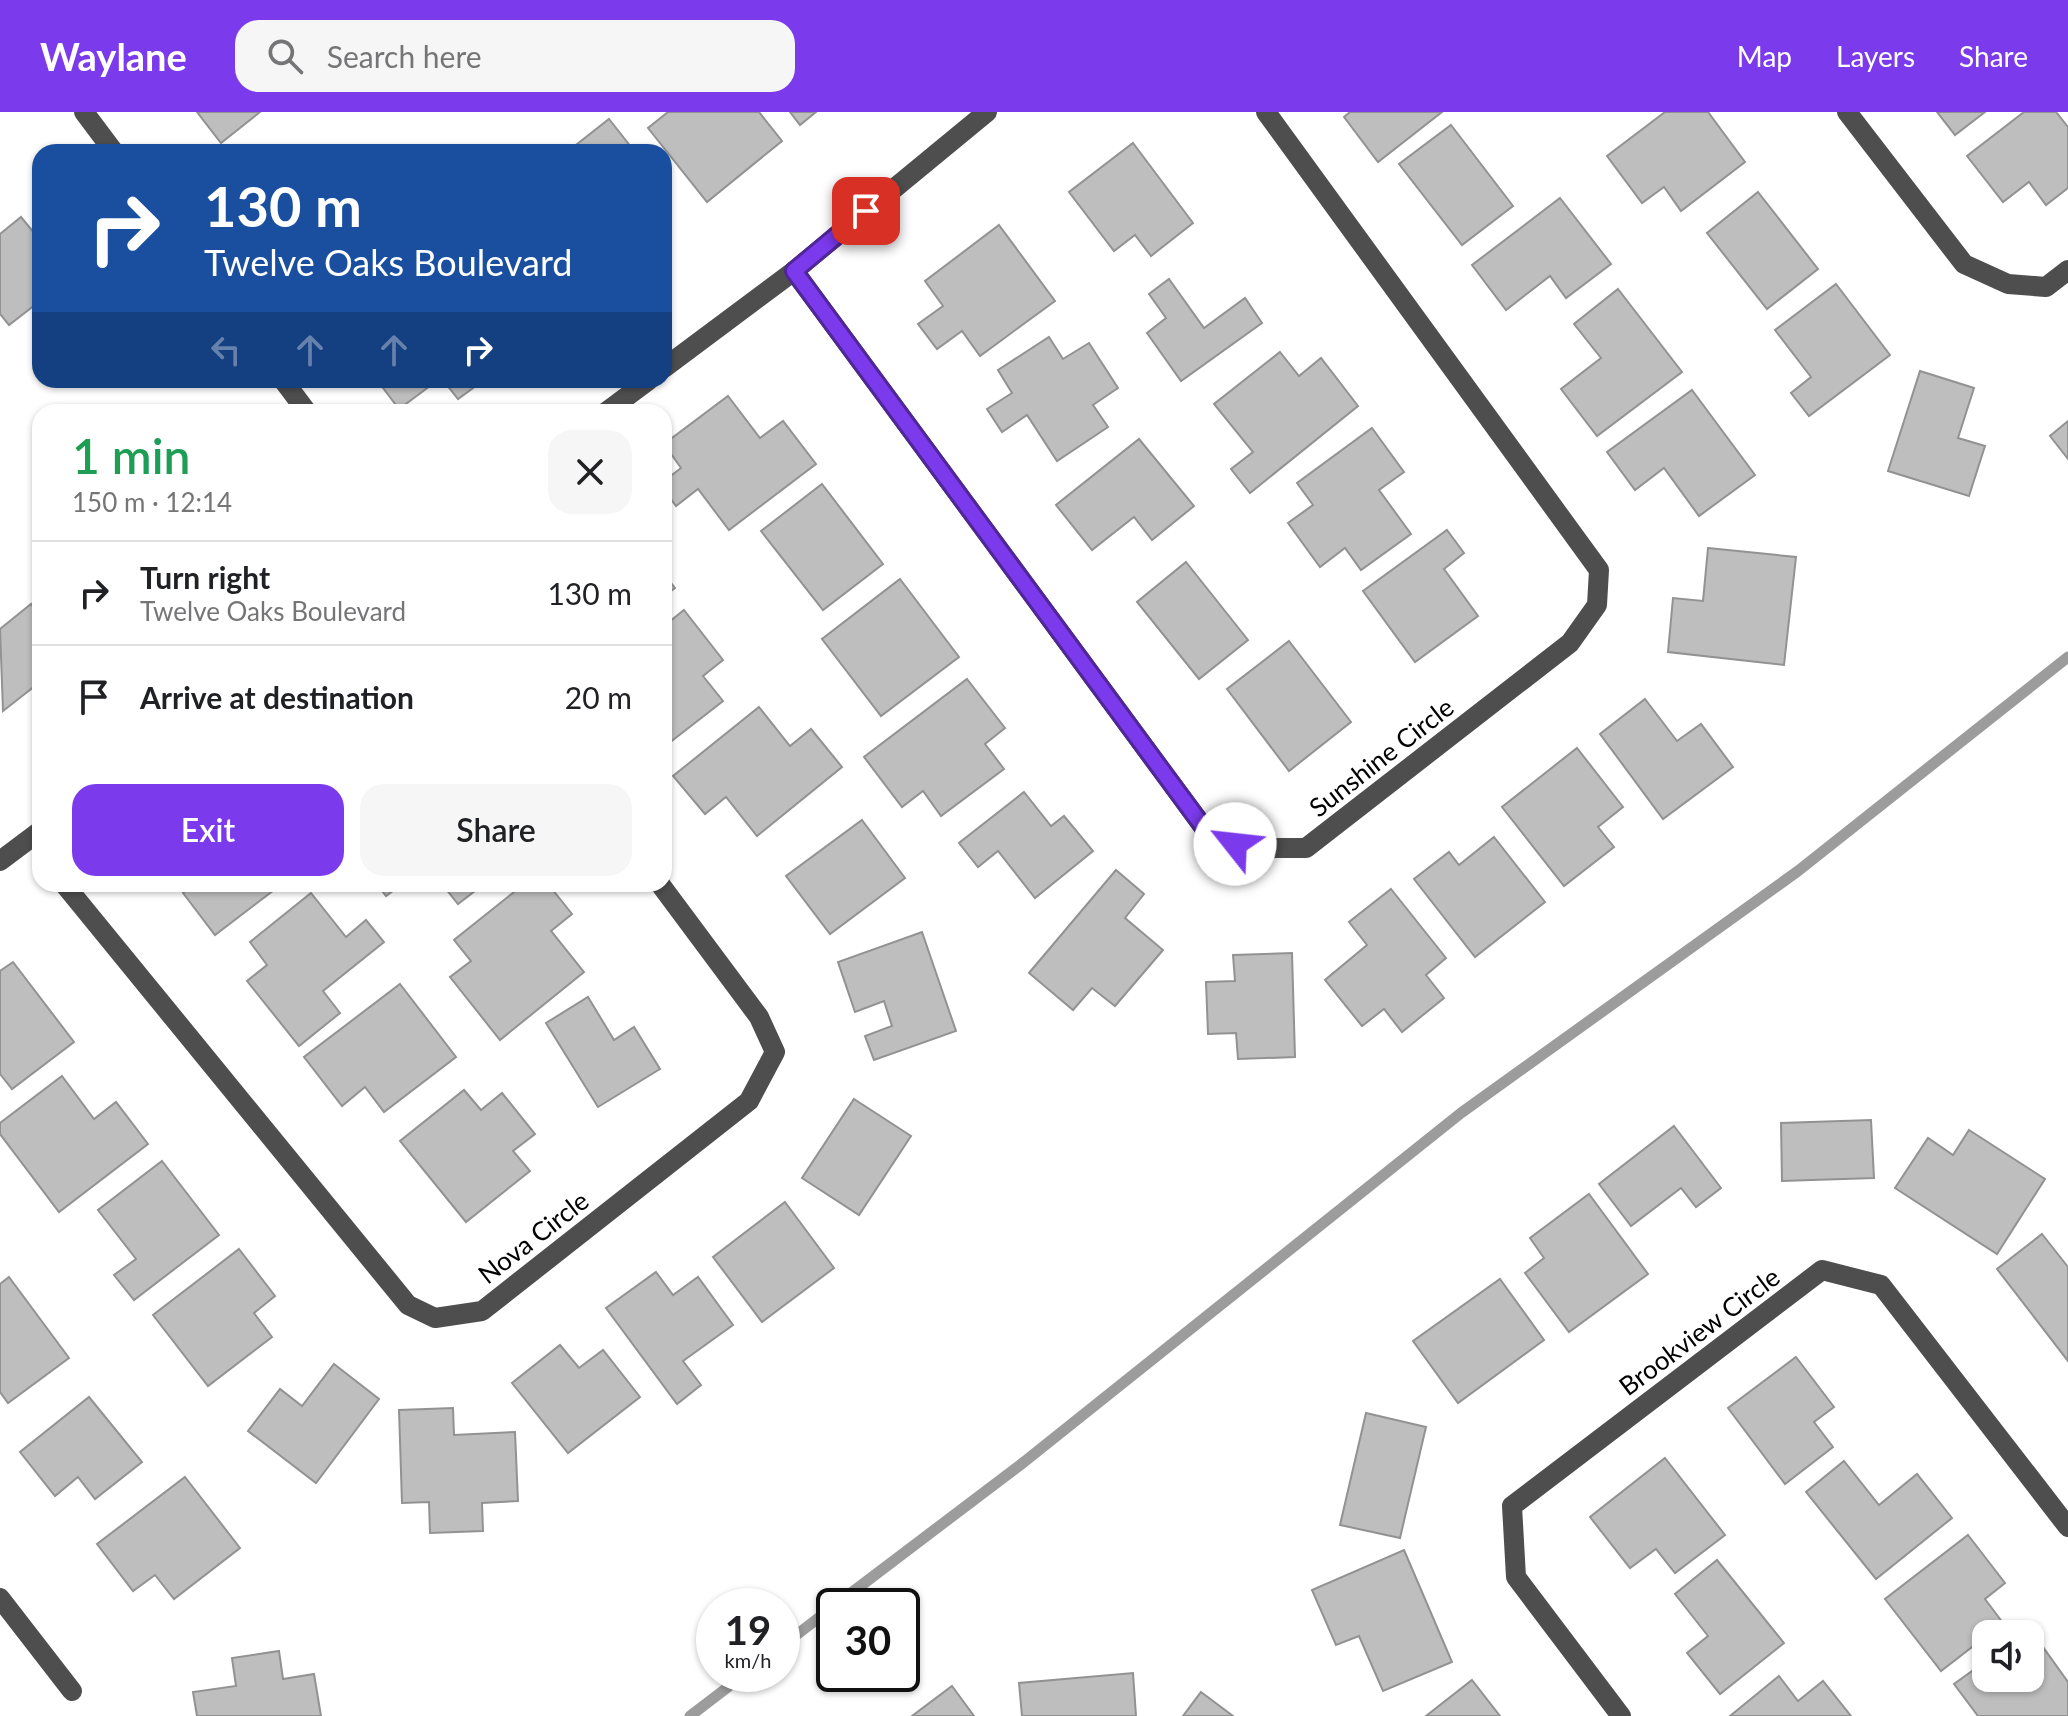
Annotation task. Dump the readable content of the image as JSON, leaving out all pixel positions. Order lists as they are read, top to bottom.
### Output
{
  "streets": {
    "street": ["Sunshine Circle", "Nova Circle", "Brookview Circle"]
  },
  "page": {
    "header": "Waylane",
    "search": "Search here",
    "nav": ["Map", "Layers", "Share"],
    "turn": ["130 m", "Twelve Oaks Boulevard"],
    "heading": ["1 min", "150 m · 12:14"],
    "list": [
      {
        "name": "Turn right",
        "note": "Twelve Oaks Boulevard",
        "value": "130 m"
      },
      {
        "name": "Arrive at destination",
        "value": "20 m"
      }
    ],
    "buttons": ["Exit", "Share"],
    "speed": "19 km/h",
    "limit": "30"
  }
}
